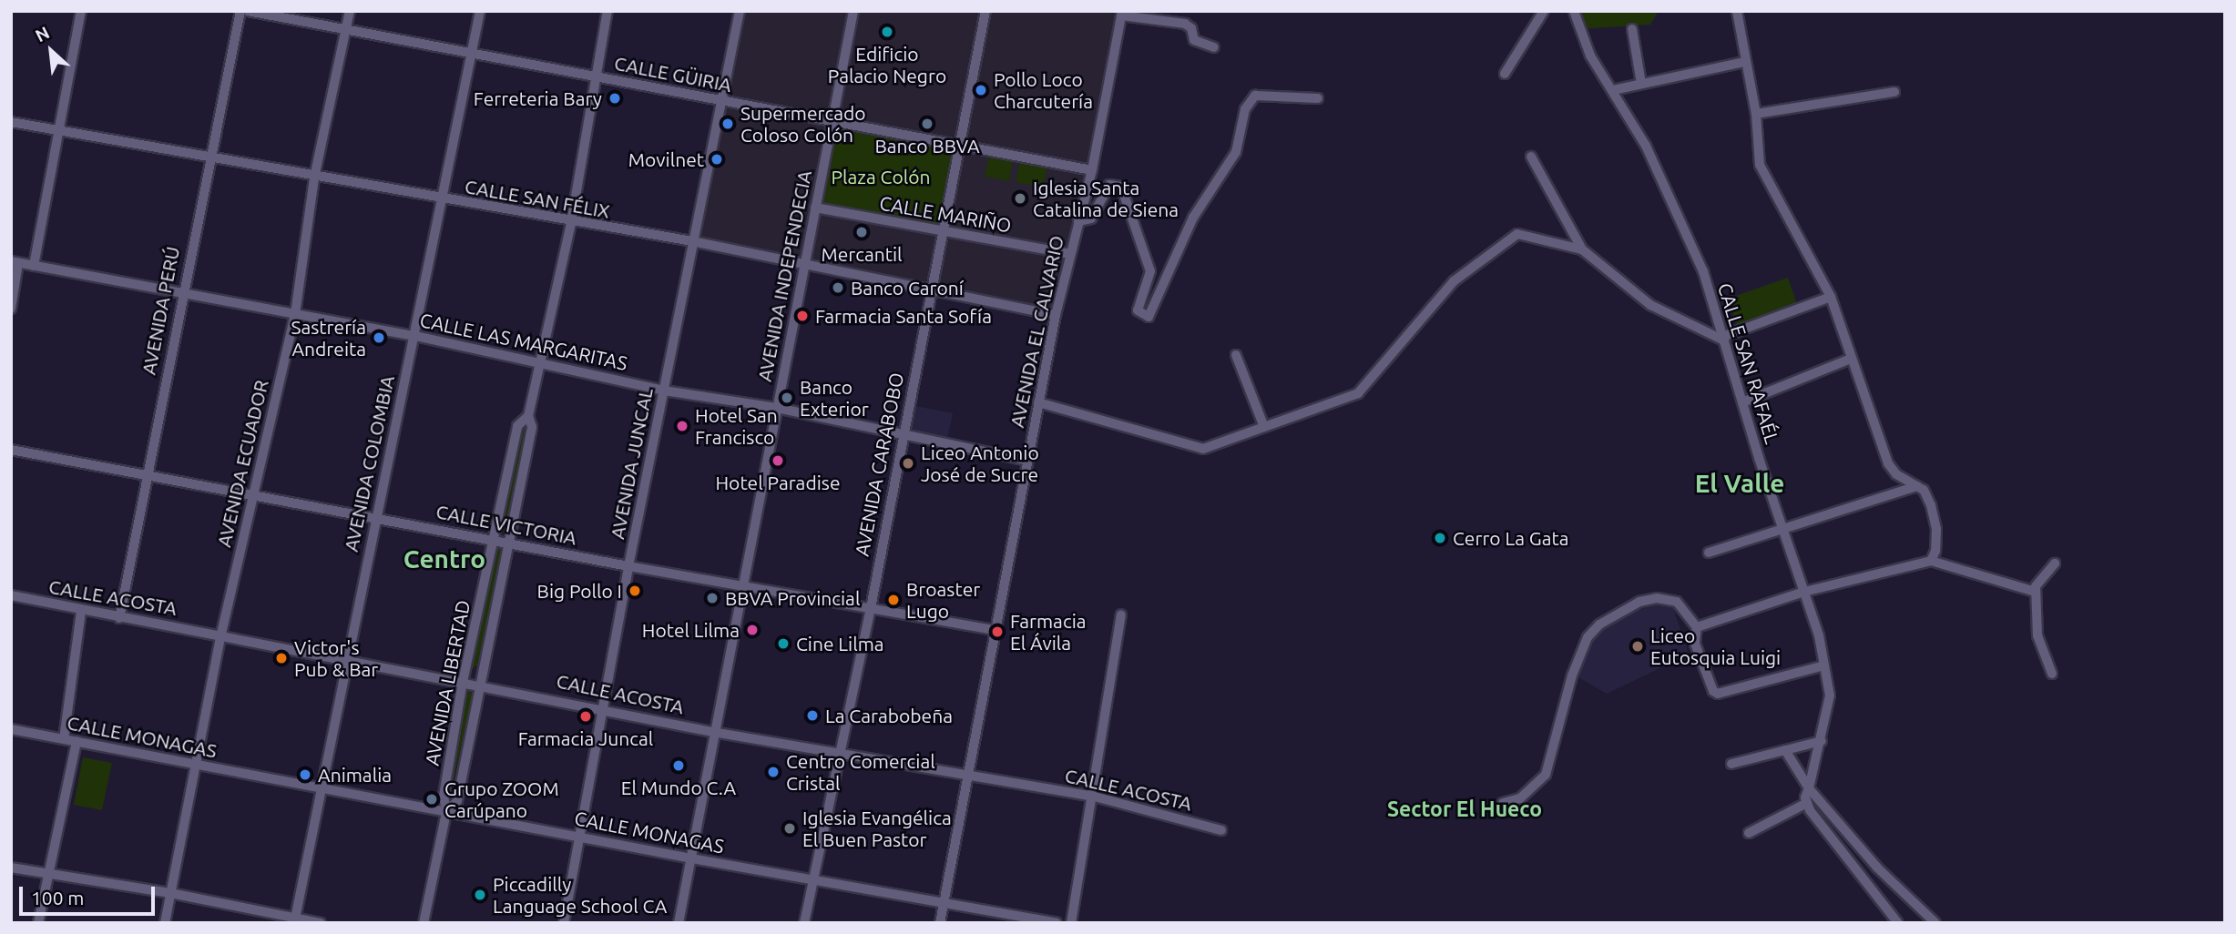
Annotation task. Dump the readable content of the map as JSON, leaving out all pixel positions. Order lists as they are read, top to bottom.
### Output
{
  "streets": {
    "street": [
      "CALLE GÜIRIA",
      "CALLE SAN FÉLIX",
      "CALLE MARIÑO",
      "AVENIDA INDEPENDECIA",
      "AVENIDA PERÚ",
      "AVENIDA EL CALVARIO",
      "CALLE LAS MARGARITAS",
      "CALLE SAN RAFAÉL",
      "AVENIDA ECUADOR",
      "AVENIDA COLOMBIA",
      "AVENIDA JUNCAL",
      "AVENIDA CARABOBO",
      "CALLE VICTORIA",
      "CALLE ACOSTA",
      "AVENIDA LIBERTAD",
      "CALLE MONAGAS"
    ]
  },
  "crossings": [
    ["CALLE GÜIRIA", "AVENIDA INDEPENDECIA"],
    ["CALLE GÜIRIA", "AVENIDA EL CALVARIO"],
    ["CALLE GÜIRIA", "AVENIDA ECUADOR"],
    ["CALLE GÜIRIA", "AVENIDA COLOMBIA"],
    ["CALLE GÜIRIA", "AVENIDA JUNCAL"],
    ["CALLE GÜIRIA", "AVENIDA CARABOBO"],
    ["CALLE GÜIRIA", "AVENIDA LIBERTAD"],
    ["CALLE SAN FÉLIX", "AVENIDA INDEPENDECIA"],
    ["CALLE SAN FÉLIX", "AVENIDA PERÚ"],
    ["CALLE SAN FÉLIX", "AVENIDA EL CALVARIO"],
    ["CALLE SAN FÉLIX", "AVENIDA ECUADOR"],
    ["CALLE SAN FÉLIX", "AVENIDA COLOMBIA"],
    ["CALLE SAN FÉLIX", "AVENIDA JUNCAL"],
    ["CALLE SAN FÉLIX", "AVENIDA CARABOBO"],
    ["CALLE SAN FÉLIX", "AVENIDA LIBERTAD"],
    ["CALLE MARIÑO", "AVENIDA INDEPENDECIA"],
    ["CALLE MARIÑO", "AVENIDA EL CALVARIO"],
    ["CALLE MARIÑO", "AVENIDA CARABOBO"],
    ["AVENIDA INDEPENDECIA", "CALLE LAS MARGARITAS"],
    ["AVENIDA INDEPENDECIA", "CALLE VICTORIA"],
    ["AVENIDA INDEPENDECIA", "CALLE ACOSTA"],
    ["AVENIDA INDEPENDECIA", "CALLE MONAGAS"],
    ["AVENIDA PERÚ", "CALLE LAS MARGARITAS"],
    ["AVENIDA PERÚ", "CALLE VICTORIA"],
    ["AVENIDA PERÚ", "CALLE ACOSTA"],
    ["AVENIDA EL CALVARIO", "CALLE LAS MARGARITAS"],
    ["AVENIDA EL CALVARIO", "CALLE VICTORIA"],
    ["AVENIDA EL CALVARIO", "CALLE ACOSTA"],
    ["AVENIDA EL CALVARIO", "CALLE MONAGAS"],
    ["CALLE LAS MARGARITAS", "AVENIDA ECUADOR"],
    ["CALLE LAS MARGARITAS", "AVENIDA COLOMBIA"],
    ["CALLE LAS MARGARITAS", "AVENIDA JUNCAL"],
    ["CALLE LAS MARGARITAS", "AVENIDA CARABOBO"],
    ["CALLE LAS MARGARITAS", "AVENIDA LIBERTAD"],
    ["AVENIDA ECUADOR", "CALLE VICTORIA"],
    ["AVENIDA ECUADOR", "CALLE ACOSTA"],
    ["AVENIDA ECUADOR", "CALLE MONAGAS"],
    ["AVENIDA COLOMBIA", "CALLE VICTORIA"],
    ["AVENIDA COLOMBIA", "CALLE ACOSTA"],
    ["AVENIDA COLOMBIA", "CALLE MONAGAS"],
    ["AVENIDA JUNCAL", "CALLE VICTORIA"],
    ["AVENIDA JUNCAL", "CALLE ACOSTA"],
    ["AVENIDA JUNCAL", "CALLE MONAGAS"],
    ["AVENIDA CARABOBO", "CALLE VICTORIA"],
    ["AVENIDA CARABOBO", "CALLE ACOSTA"],
    ["AVENIDA CARABOBO", "CALLE MONAGAS"],
    ["CALLE VICTORIA", "AVENIDA LIBERTAD"],
    ["CALLE ACOSTA", "AVENIDA LIBERTAD"],
    ["AVENIDA LIBERTAD", "CALLE MONAGAS"]
  ],
  "districts": ["El Valle", "Centro", "Sector El Hueco"],
  "parks": ["Plaza Colón"],
  "places": [
    "Edificio Palacio Negro",
    "Pollo Loco Charcutería",
    "Ferreteria Bary",
    "Supermercado Coloso Colón",
    "Banco BBVA",
    "Movilnet",
    "Iglesia Santa Catalina de Siena",
    "Mercantil",
    "Banco Caroní",
    "Farmacia Santa Sofía",
    "Sastrería Andreita",
    "Banco Exterior",
    "Hotel San Francisco",
    "Hotel Paradise",
    "Liceo Antonio José de Sucre",
    "Cerro La Gata",
    "Big Pollo I",
    "BBVA Provincial",
    "Broaster Lugo",
    "Hotel Lilma",
    "Farmacia El Ávila",
    "Cine Lilma",
    "Liceo Eutosquia Luigi",
    "Victor's Pub & Bar",
    "La Carabobeña",
    "Farmacia Juncal",
    "El Mundo C.A",
    "Centro Comercial Cristal",
    "Animalia",
    "Grupo ZOOM Carúpano",
    "Iglesia Evangélica El Buen Pastor",
    "Piccadilly Language School CA"
  ],
  "scale_bar": "100 m",
  "north": "top left"
}
